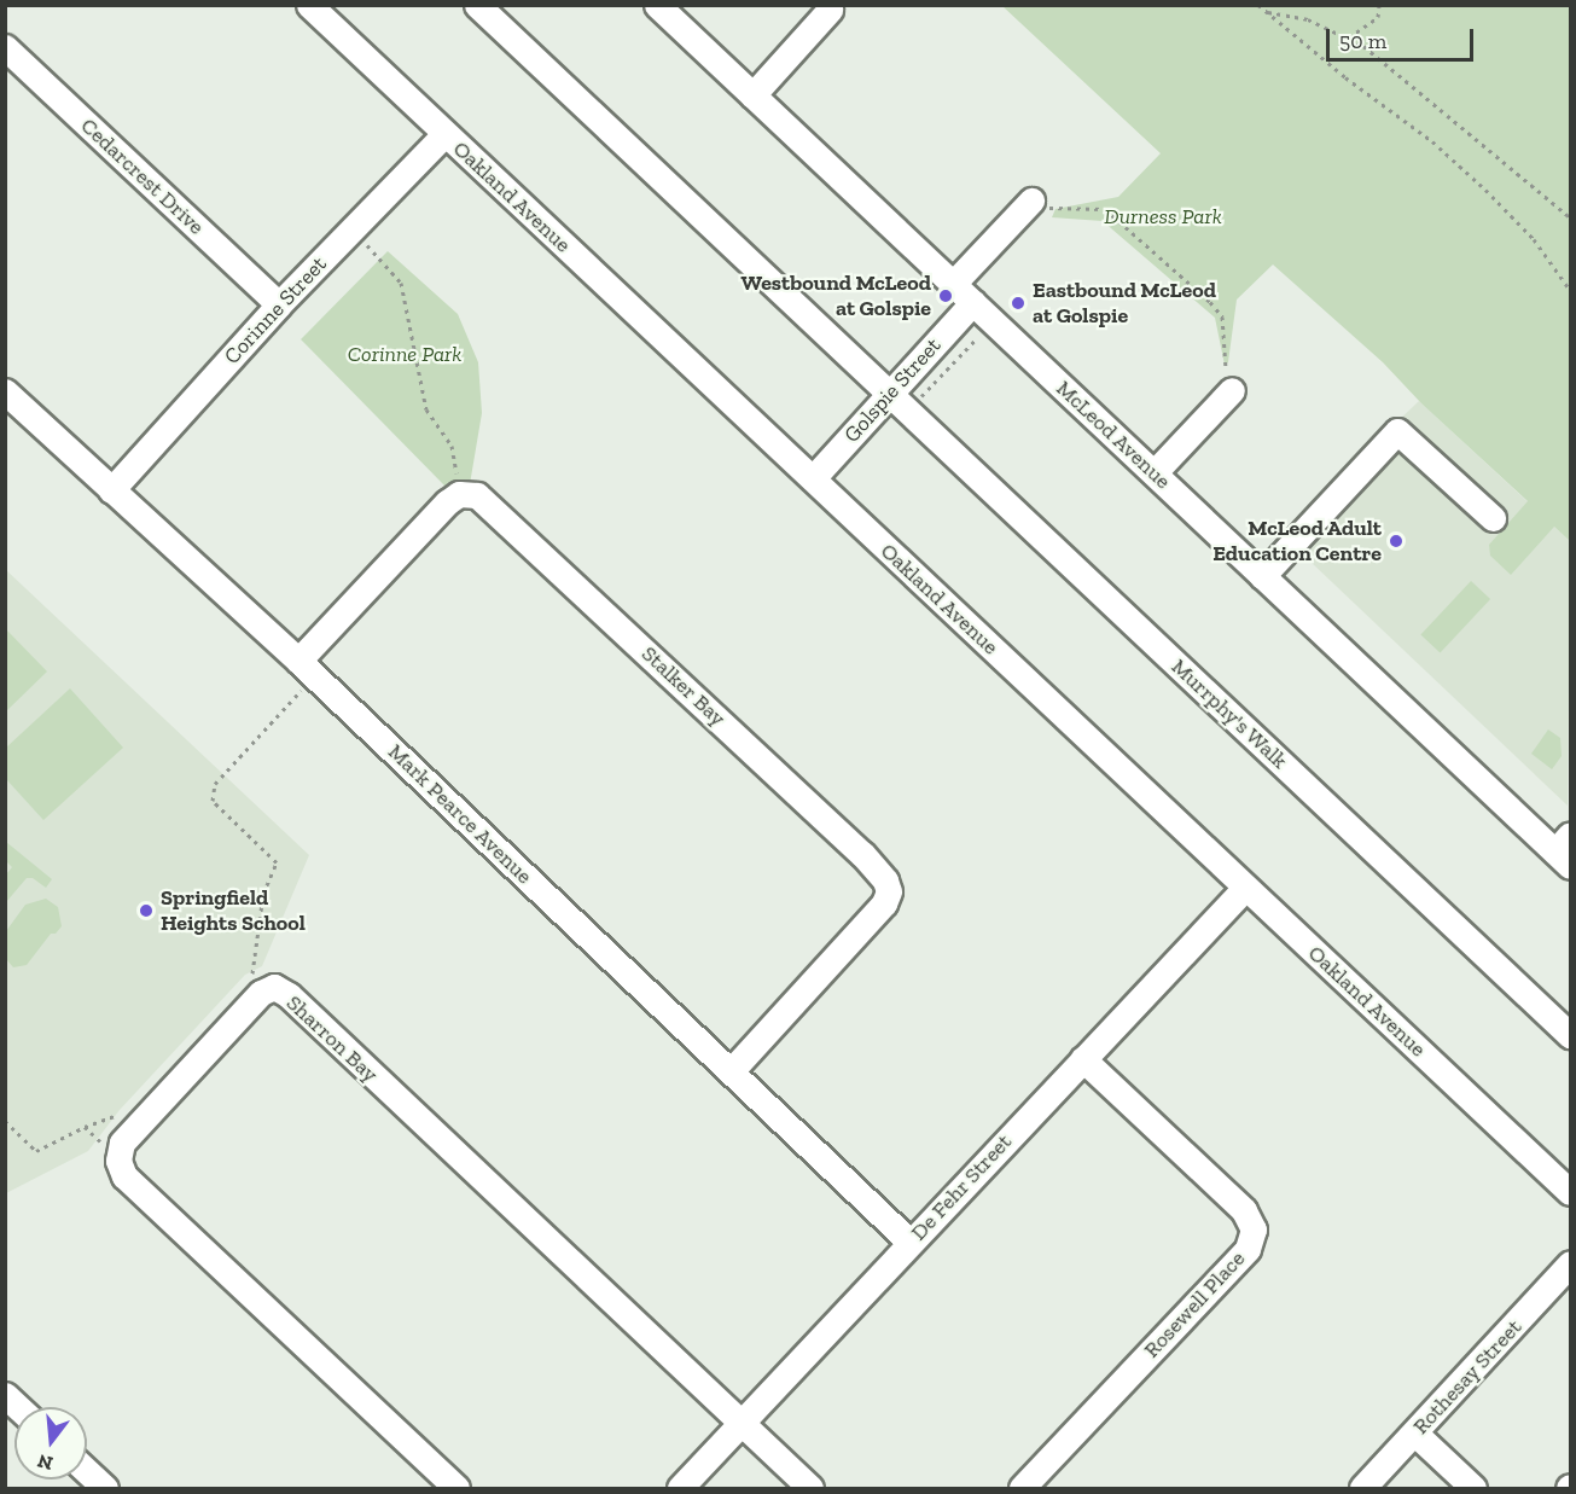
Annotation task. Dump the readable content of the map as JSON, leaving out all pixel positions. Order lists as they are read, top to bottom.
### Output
{
  "streets": {
    "street": [
      "Cedarcrest Drive",
      "Oakland Avenue",
      "Corinne Street",
      "Golspie Street",
      "McLeod Avenue",
      "Stalker Bay",
      "Murrphy's Walk",
      "Mark Pearce Avenue",
      "Sharron Bay",
      "De Fehr Street",
      "Rosewell Place",
      "Rothesay Street"
    ]
  },
  "crossings": [
    ["Cedarcrest Drive", "Corinne Street"],
    ["Oakland Avenue", "Corinne Street"],
    ["Oakland Avenue", "Golspie Street"],
    ["Oakland Avenue", "De Fehr Street"],
    ["Corinne Street", "Mark Pearce Avenue"],
    ["Golspie Street", "McLeod Avenue"],
    ["Golspie Street", "Murrphy's Walk"],
    ["Stalker Bay", "Mark Pearce Avenue"],
    ["Mark Pearce Avenue", "De Fehr Street"],
    ["Sharron Bay", "De Fehr Street"],
    ["De Fehr Street", "Rosewell Place"]
  ],
  "parks": ["Durness Park", "Corinne Park"],
  "places": [
    "Westbound McLeod at Golspie",
    "Eastbound McLeod at Golspie",
    "McLeod Adult Education Centre",
    "Springfield Heights School"
  ],
  "scale_bar": "50 m",
  "north": "bottom"
}
